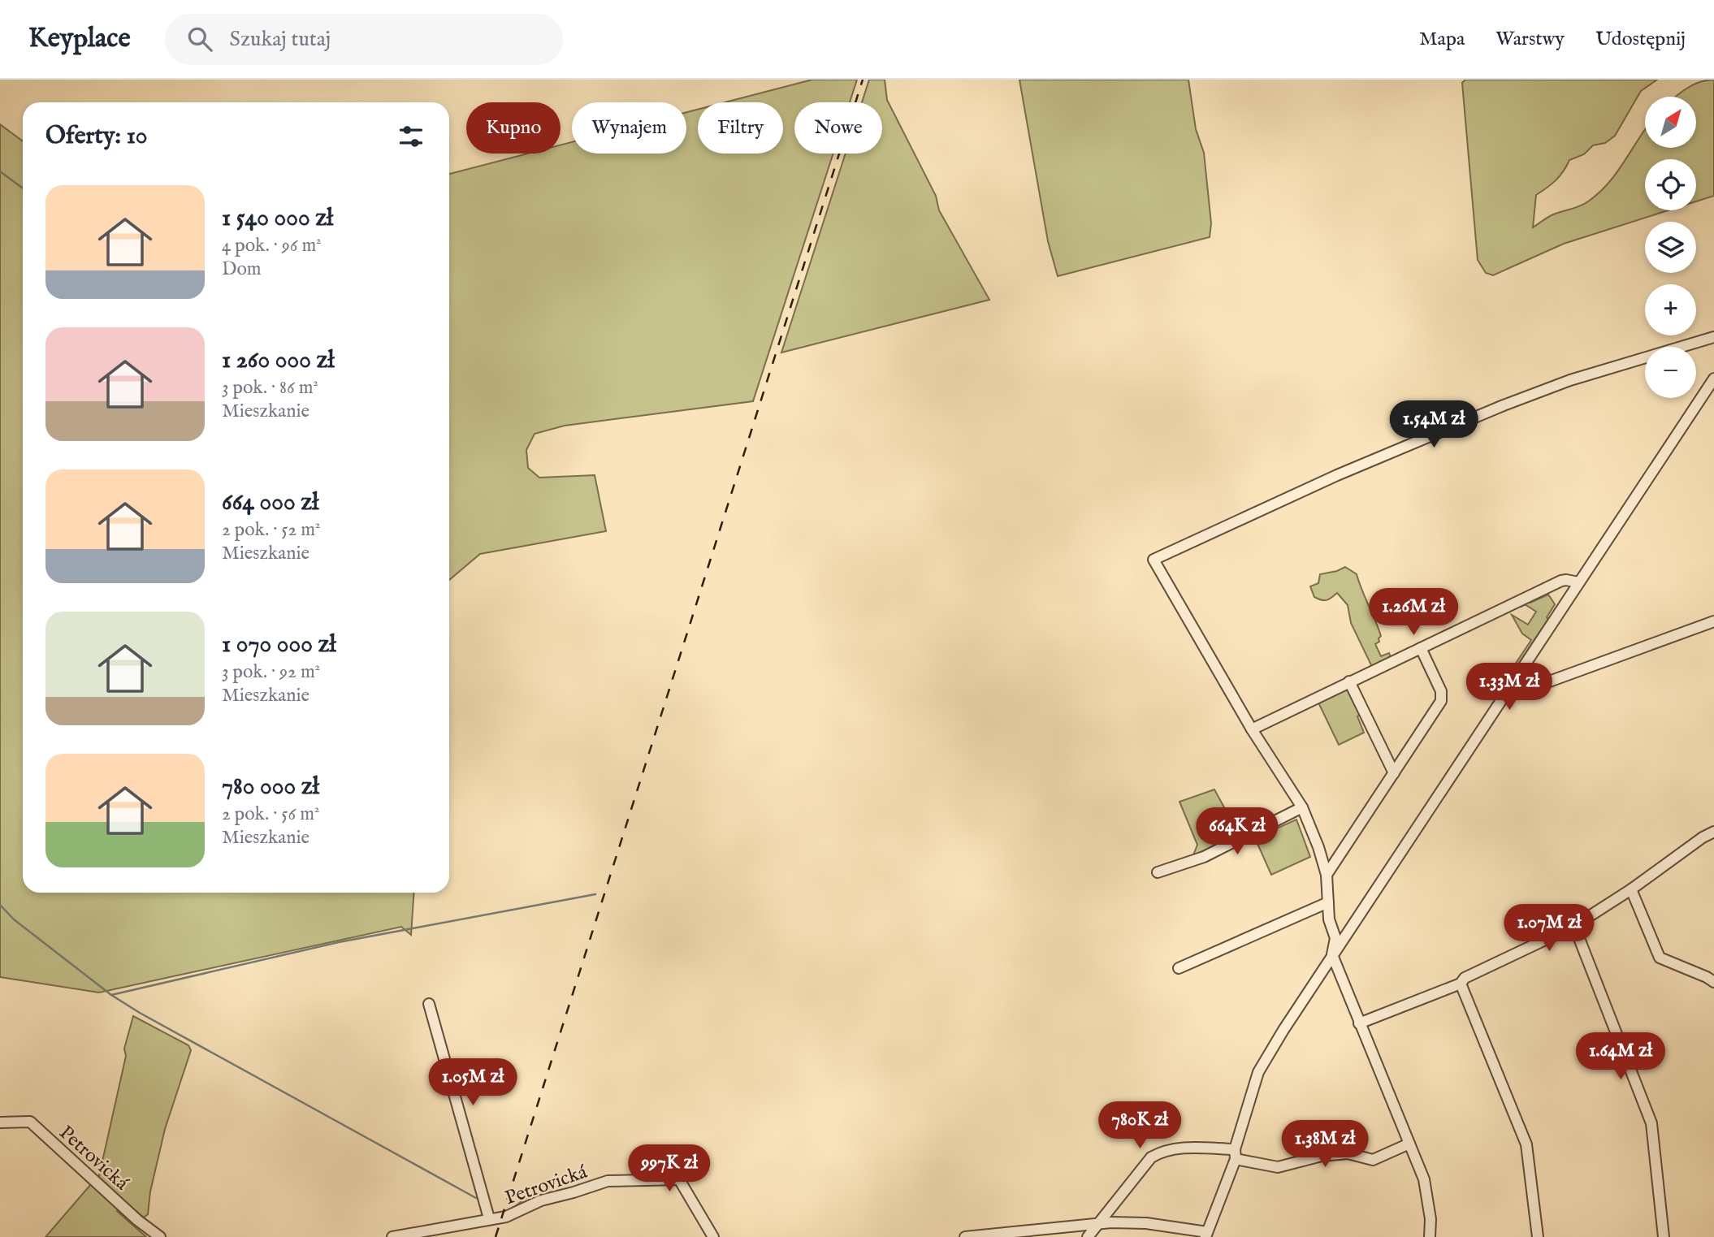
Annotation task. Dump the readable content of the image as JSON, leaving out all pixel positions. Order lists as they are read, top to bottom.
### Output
{
  "streets": {
    "street": ["Petrovická"]
  },
  "north": "top right",
  "page": {
    "header": "Keyplace",
    "search": "Szukaj tutaj",
    "nav": ["Mapa", "Warstwy", "Udostępnij"],
    "map_buttons": ["+", "−"],
    "chip": [
      "Kupno",
      "Wynajem",
      "Filtry",
      "Nowe"
    ],
    "heading": "Oferty: 10",
    "list": [
      {
        "name": "1 540 000 zł",
        "note": "4 pok. · 96 m² · Dom"
      },
      {
        "name": "1 260 000 zł",
        "note": "3 pok. · 86 m² · Mieszkanie"
      },
      {
        "name": "664 000 zł",
        "note": "2 pok. · 52 m² · Mieszkanie"
      },
      {
        "name": "1 070 000 zł",
        "note": "3 pok. · 92 m² · Mieszkanie"
      },
      {
        "name": "780 000 zł",
        "note": "2 pok. · 56 m² · Mieszkanie"
      }
    ],
    "price": [
      "1.54M zł",
      "1.26M zł",
      "1.33M zł",
      "664K zł",
      "1.07M zł",
      "1.64M zł",
      "1.05M zł",
      "780K zł",
      "1.38M zł",
      "997K zł"
    ]
  }
}
